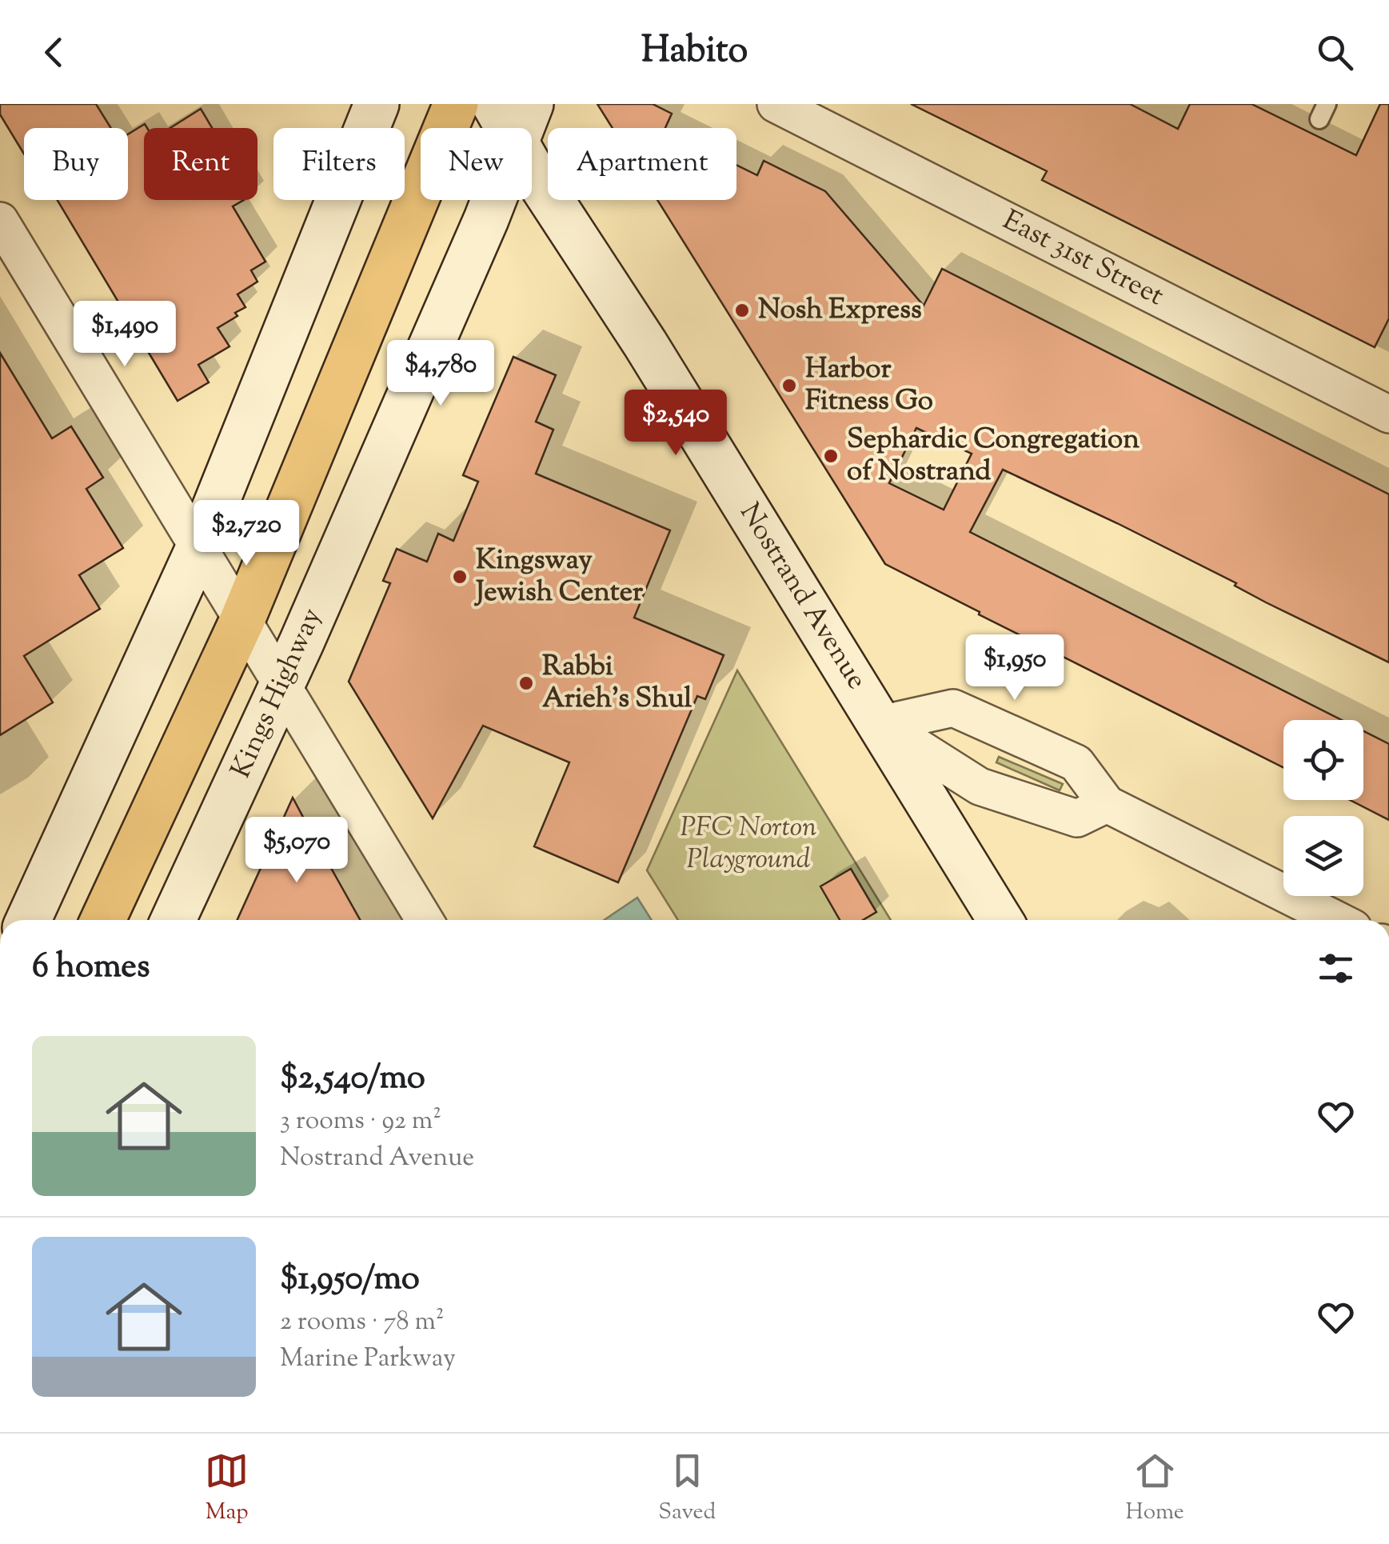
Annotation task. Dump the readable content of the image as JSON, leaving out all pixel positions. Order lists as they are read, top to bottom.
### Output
{
  "streets": {
    "street": ["East 31st Street", "Nostrand Avenue", "Kings Highway"]
  },
  "crossings": [
    ["Nostrand Avenue", "Kings Highway"]
  ],
  "parks": ["PFC Norton Playground"],
  "places": [
    "Nosh Express",
    "Harbor Fitness Go",
    "Sephardic Congregation of Nostrand",
    "Kingsway Jewish Center",
    "Rabbi Arieh's Shul"
  ],
  "page": {
    "header": "Habito",
    "chip": [
      "Buy",
      "Rent",
      "Filters",
      "New",
      "Apartment"
    ],
    "price": [
      "$1,490",
      "$4,780",
      "$2,540",
      "$2,720",
      "$1,950",
      "$5,070"
    ],
    "heading": "6 homes",
    "list": [
      {
        "name": "$2,540/mo",
        "note": "3 rooms · 92 m² · Nostrand Avenue"
      },
      {
        "name": "$1,950/mo",
        "note": "2 rooms · 78 m² · Marine Parkway"
      }
    ],
    "tabs": ["Map", "Saved", "Home"]
  }
}
